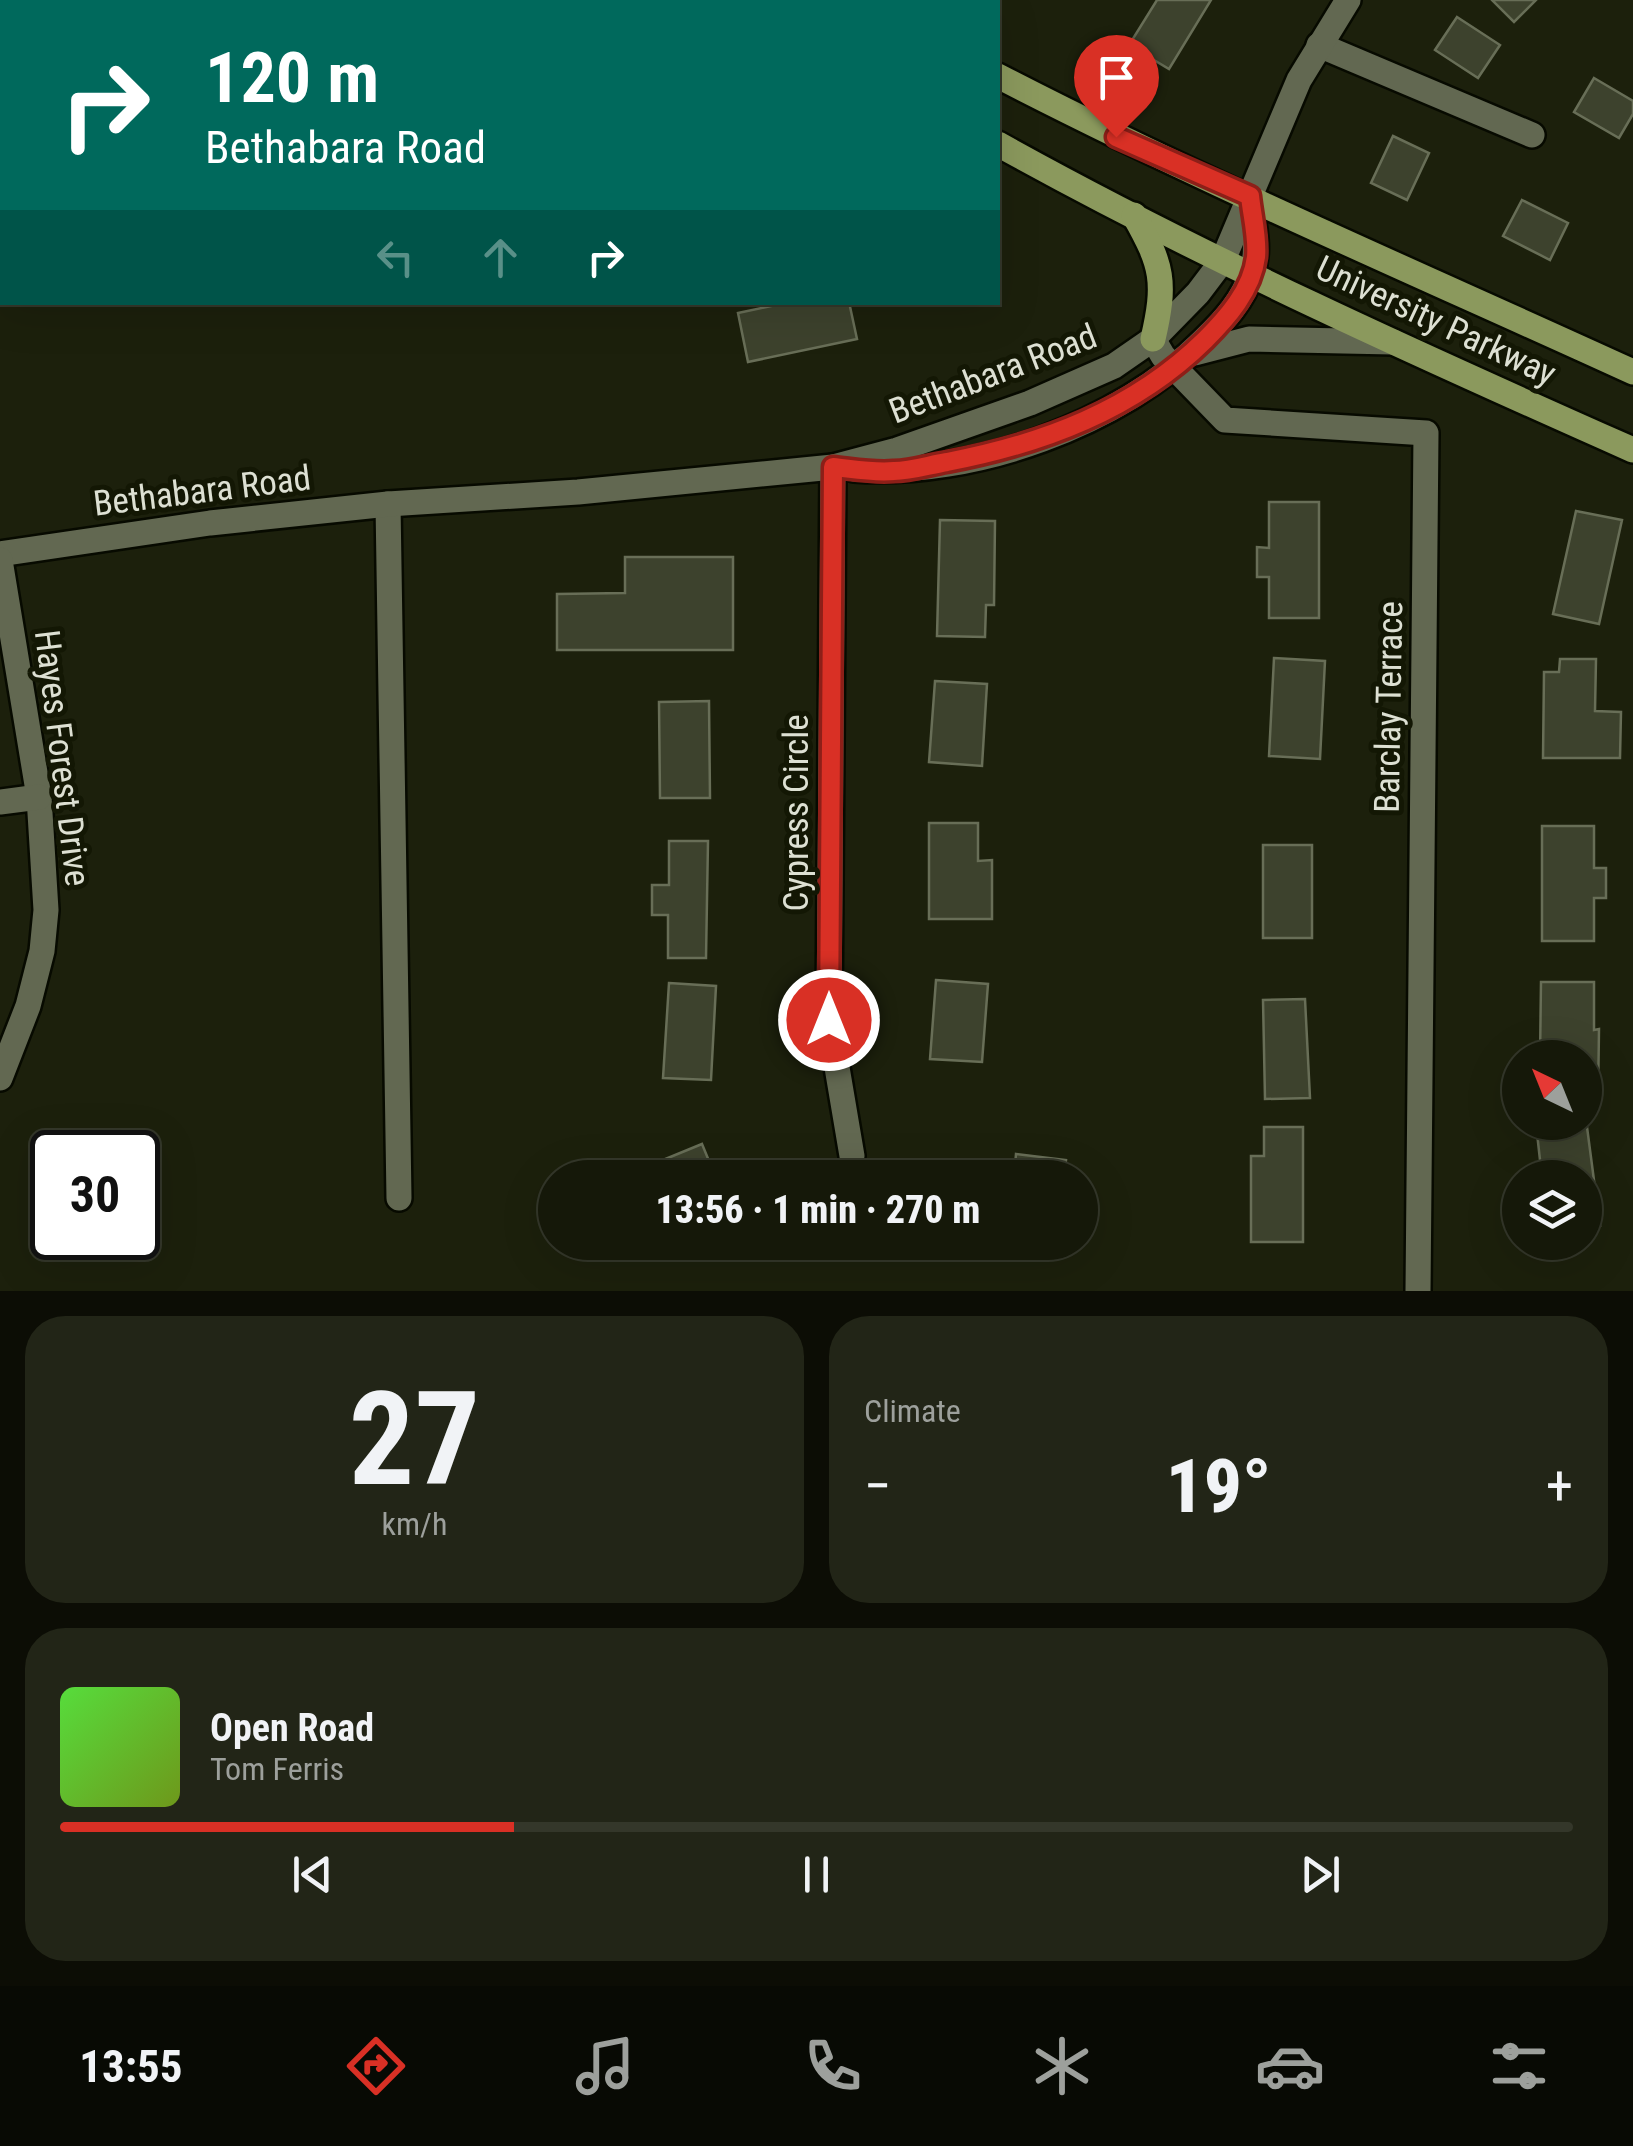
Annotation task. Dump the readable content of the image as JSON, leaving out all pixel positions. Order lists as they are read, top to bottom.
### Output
{
  "streets": {
    "main road": ["University Parkway"],
    "street": [
      "Bethabara Road",
      "Barclay Terrace",
      "Hayes Forest Drive",
      "Cypress Circle"
    ]
  },
  "crossings": [
    ["University Parkway", "Bethabara Road"],
    ["Bethabara Road", "Barclay Terrace"],
    ["Bethabara Road", "Hayes Forest Drive"],
    ["Bethabara Road", "Cypress Circle"]
  ],
  "north": "top left",
  "page": {
    "turn": ["120 m", "Bethabara Road"],
    "limit": "30",
    "trip": "13:56 · 1 min · 270 m",
    "tile": [
      ["27", "km/h"],
      "Climate"
    ],
    "heat": ["−", "19°", "+"],
    "song": ["Open Road", "Tom Ferris"],
    "tabs": "13:55"
  }
}
